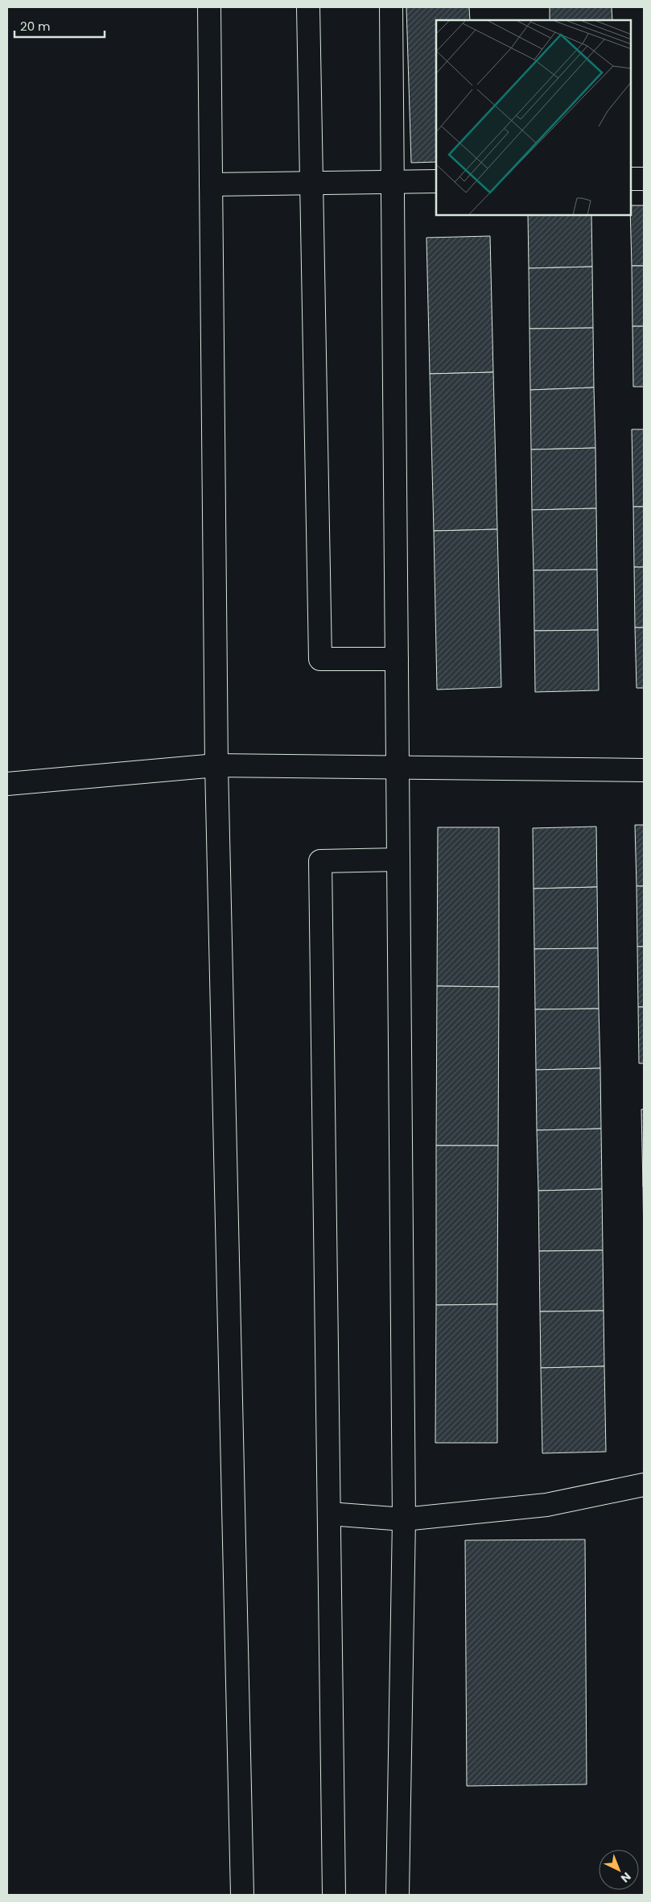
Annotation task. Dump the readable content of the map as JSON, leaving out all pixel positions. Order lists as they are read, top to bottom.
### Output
{
  "scale_bar": "20 m",
  "north": "bottom right"
}
